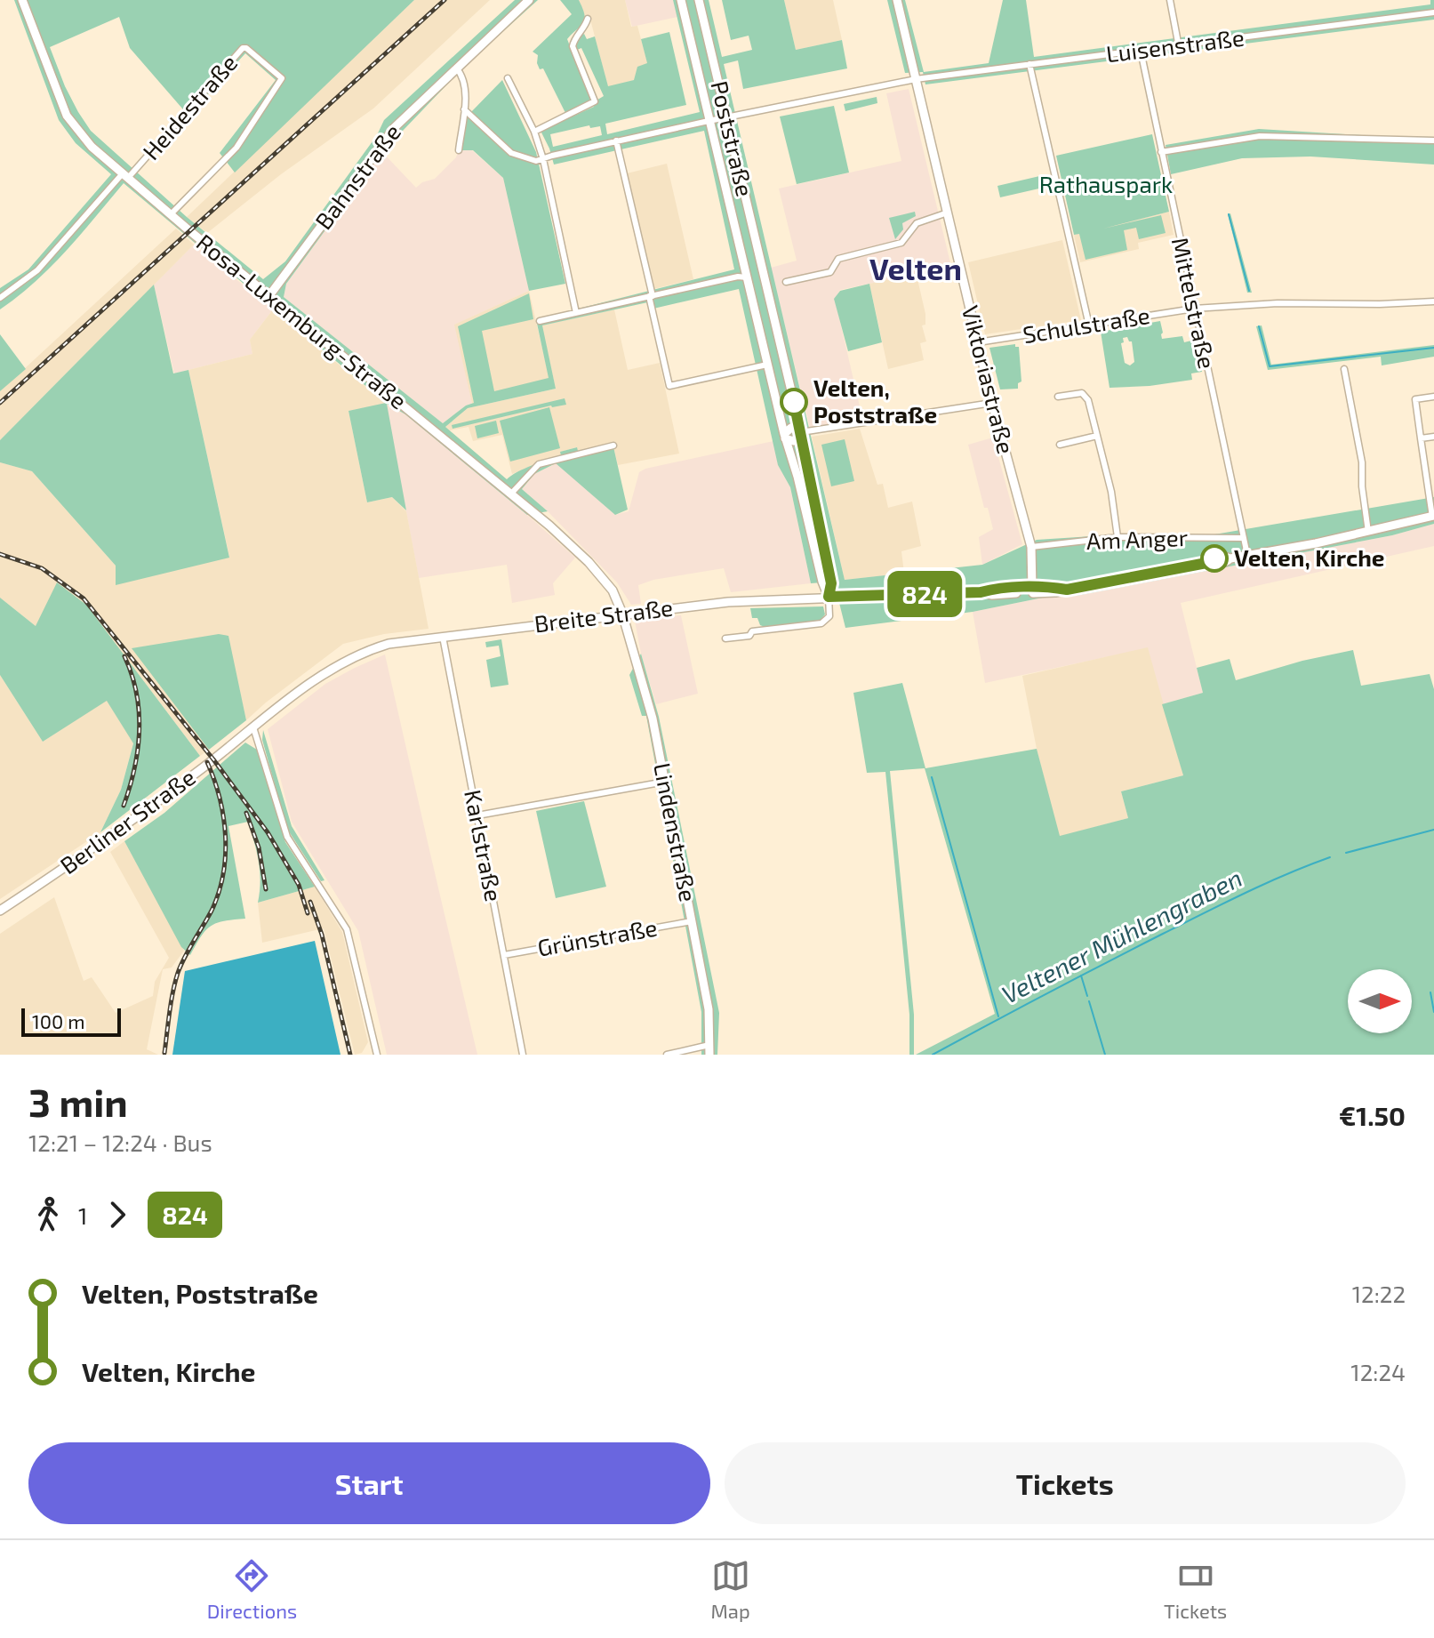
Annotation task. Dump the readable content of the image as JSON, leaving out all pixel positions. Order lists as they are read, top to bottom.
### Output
{
  "streets": {
    "main road": [
      "Poststraße",
      "Bahnstraße",
      "Rosa-Luxemburg-Straße",
      "Viktoriastraße",
      "Breite Straße",
      "Berliner Straße",
      "Lindenstraße"
    ],
    "street": [
      "Luisenstraße",
      "Heidestraße",
      "Mittelstraße",
      "Schulstraße",
      "Am Anger",
      "Karlstraße",
      "Grünstraße"
    ]
  },
  "crossings": [
    ["Luisenstraße", "Poststraße"],
    ["Luisenstraße", "Mittelstraße"],
    ["Luisenstraße", "Viktoriastraße"],
    ["Heidestraße", "Rosa-Luxemburg-Straße"],
    ["Poststraße", "Breite Straße"],
    ["Bahnstraße", "Rosa-Luxemburg-Straße"],
    ["Mittelstraße", "Schulstraße"],
    ["Mittelstraße", "Am Anger"],
    ["Mittelstraße", "Breite Straße"],
    ["Rosa-Luxemburg-Straße", "Breite Straße"],
    ["Rosa-Luxemburg-Straße", "Lindenstraße"],
    ["Schulstraße", "Viktoriastraße"],
    ["Viktoriastraße", "Am Anger"],
    ["Viktoriastraße", "Breite Straße"],
    ["Breite Straße", "Berliner Straße"],
    ["Breite Straße", "Lindenstraße"],
    ["Breite Straße", "Karlstraße"],
    ["Lindenstraße", "Grünstraße"],
    ["Karlstraße", "Grünstraße"]
  ],
  "districts": ["Velten"],
  "water": ["Veltener Mühlengraben"],
  "parks": ["Rathauspark"],
  "places": ["Velten, Poststraße", "Velten, Kirche"],
  "lines": ["bus line 824"],
  "scale_bar": "100 m",
  "north": "right",
  "page": {
    "on_map": "824",
    "scale": "100 m",
    "heading": ["3 min", "12:21 – 12:24 · Bus", "€1.50"],
    "legs": ["1", "824"],
    "list": [
      {
        "name": "Velten, Poststraße",
        "value": "12:22"
      },
      {
        "name": "Velten, Kirche",
        "value": "12:24"
      }
    ],
    "buttons": ["Start", "Tickets"],
    "tabs": ["Directions", "Map", "Tickets"]
  }
}
